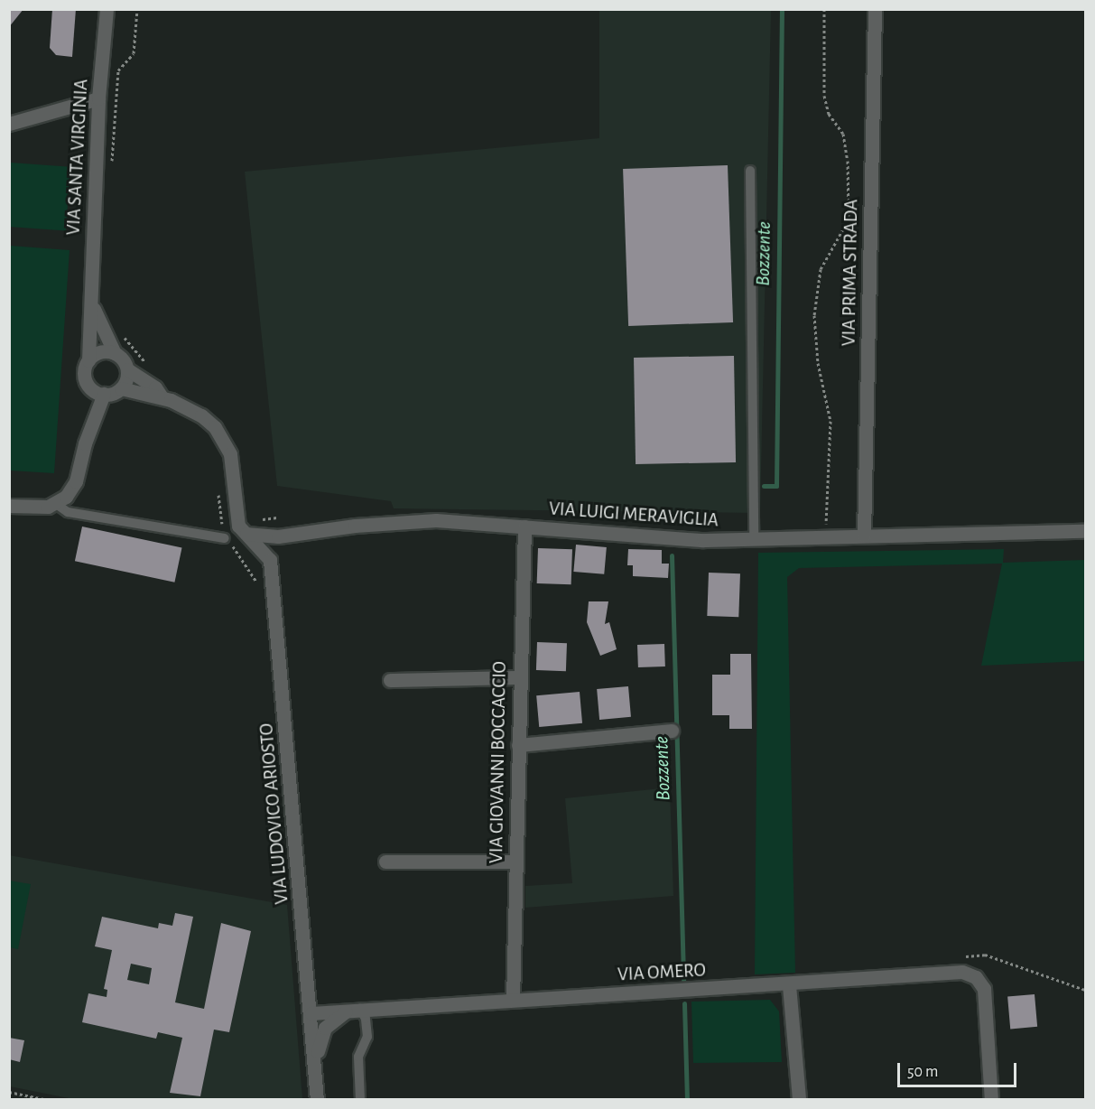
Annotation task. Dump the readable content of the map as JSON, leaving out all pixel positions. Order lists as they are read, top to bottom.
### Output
{
  "streets": {
    "street": [
      "VIA SANTA VIRGINIA",
      "VIA PRIMA STRADA",
      "VIA LUIGI MERAVIGLIA",
      "VIA GIOVANNI BOCCACCIO",
      "VIA LUDOVICO ARIOSTO",
      "VIA OMERO"
    ]
  },
  "crossings": [
    ["VIA PRIMA STRADA", "VIA LUIGI MERAVIGLIA"],
    ["VIA LUIGI MERAVIGLIA", "VIA GIOVANNI BOCCACCIO"],
    ["VIA GIOVANNI BOCCACCIO", "VIA OMERO"],
    ["VIA LUDOVICO ARIOSTO", "VIA OMERO"]
  ],
  "water": ["Bozzente"],
  "scale_bar": "50 m"
}
